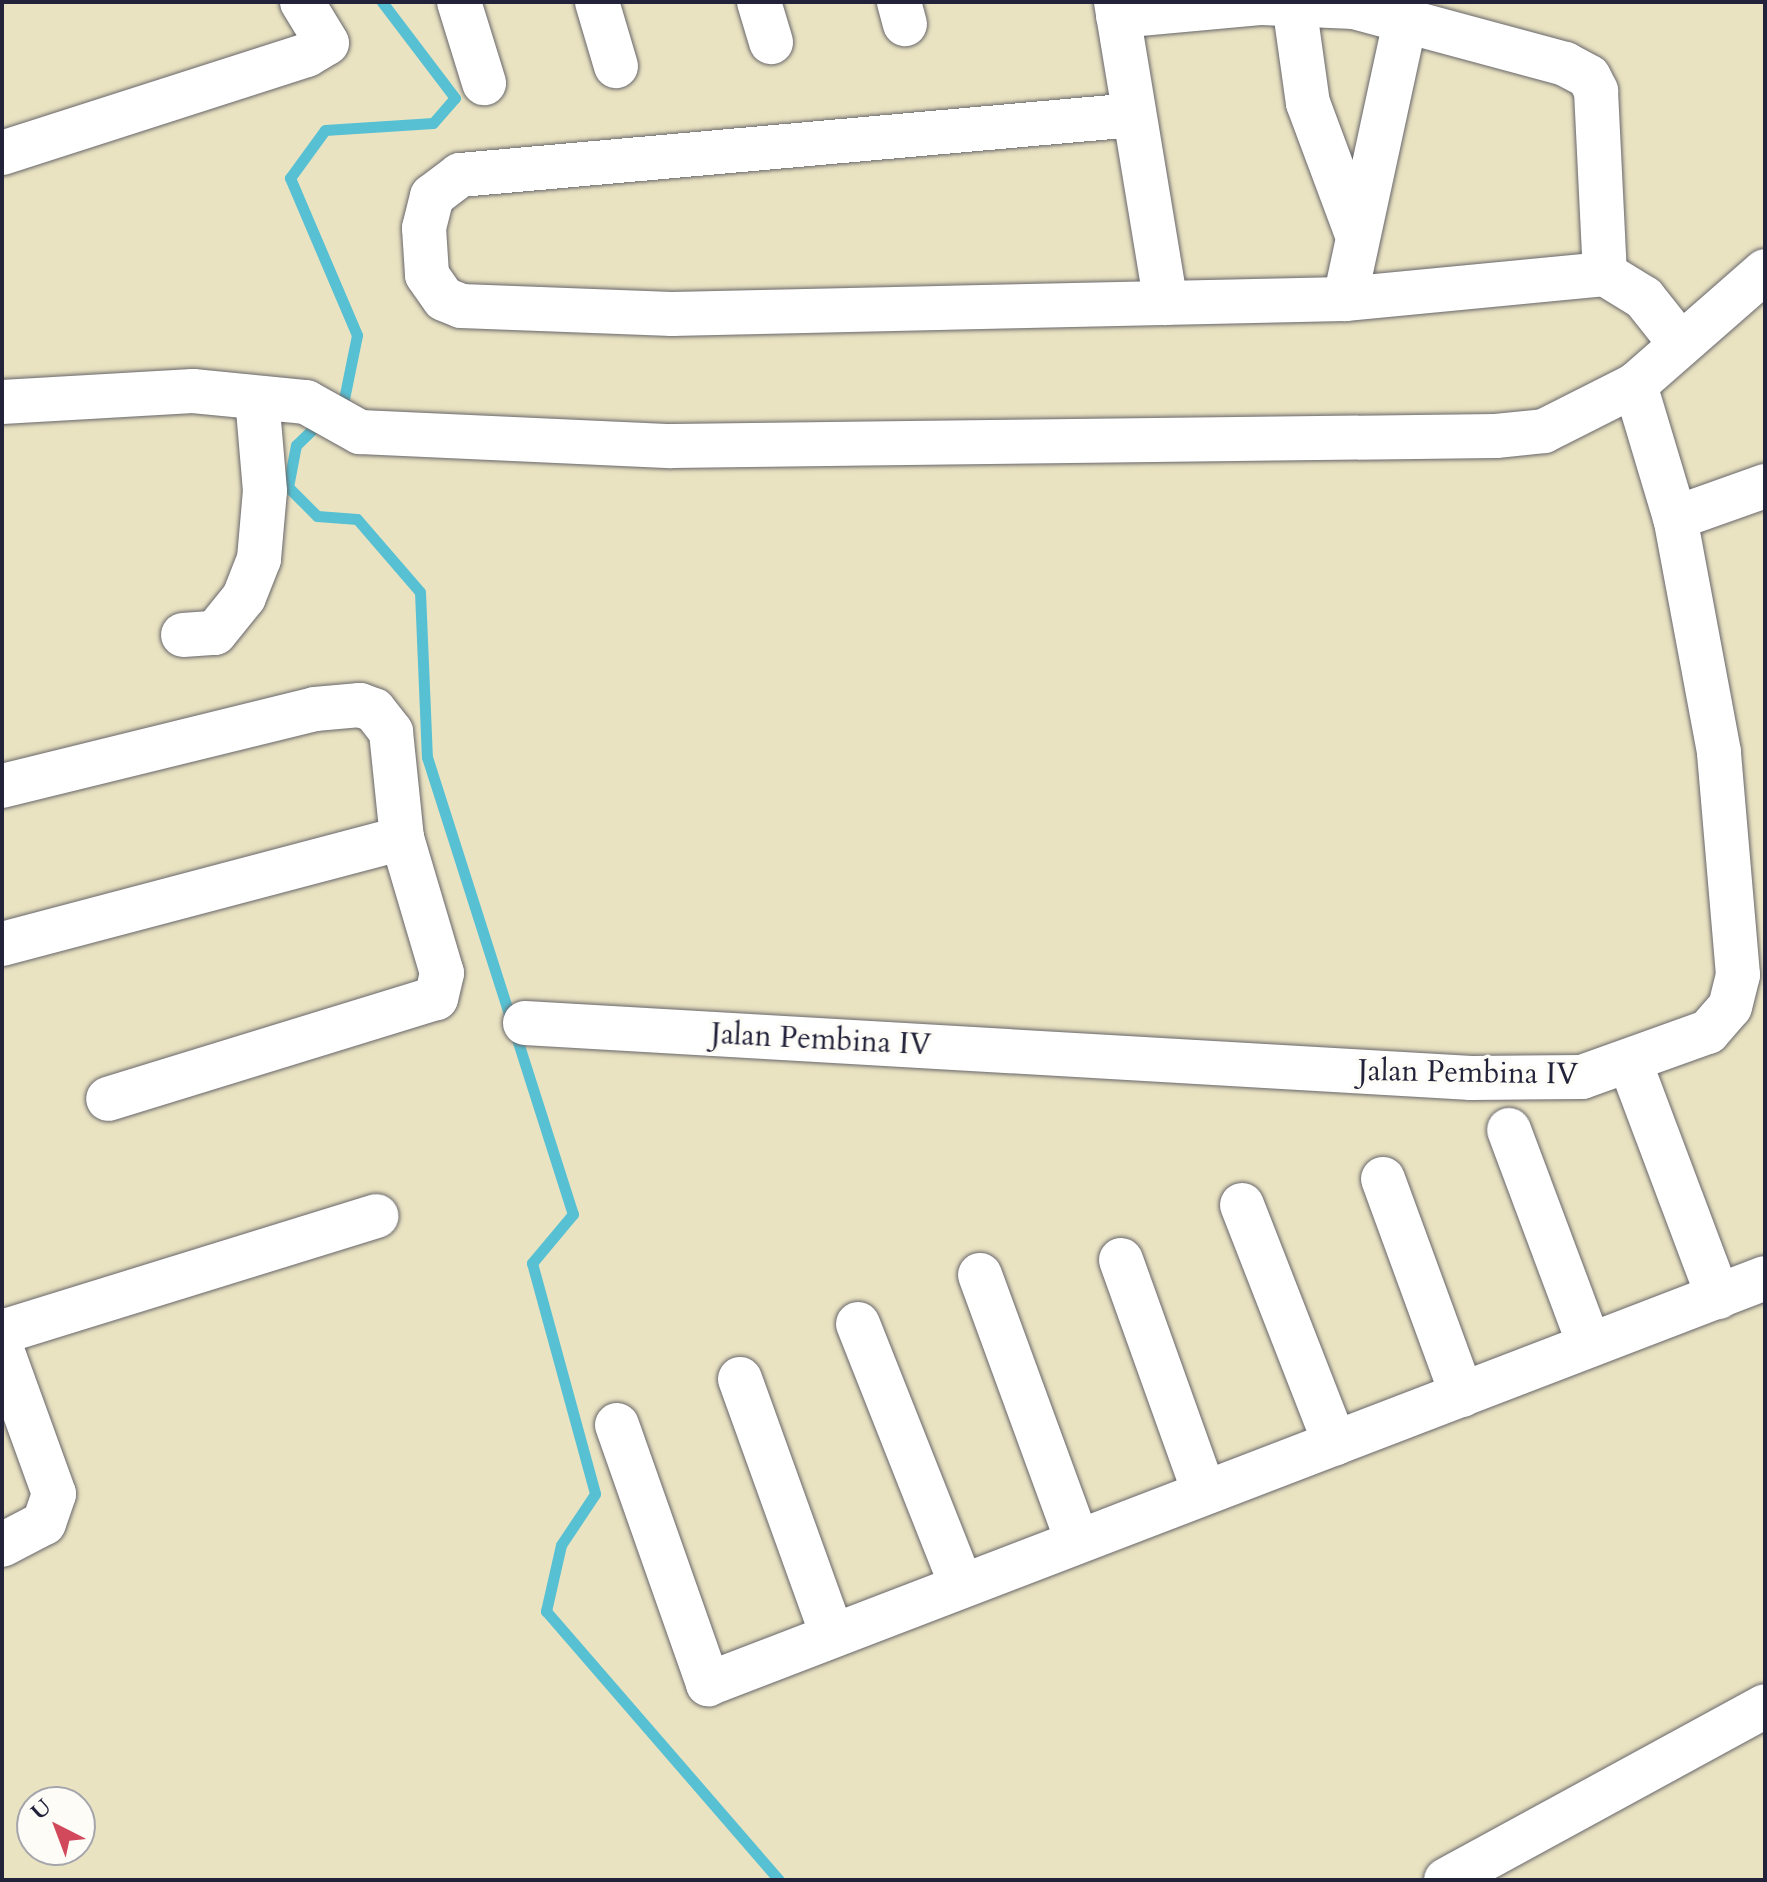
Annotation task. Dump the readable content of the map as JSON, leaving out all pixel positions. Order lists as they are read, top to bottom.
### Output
{
  "streets": {
    "street": ["Jalan Pembina IV"]
  },
  "north": "top left"
}
